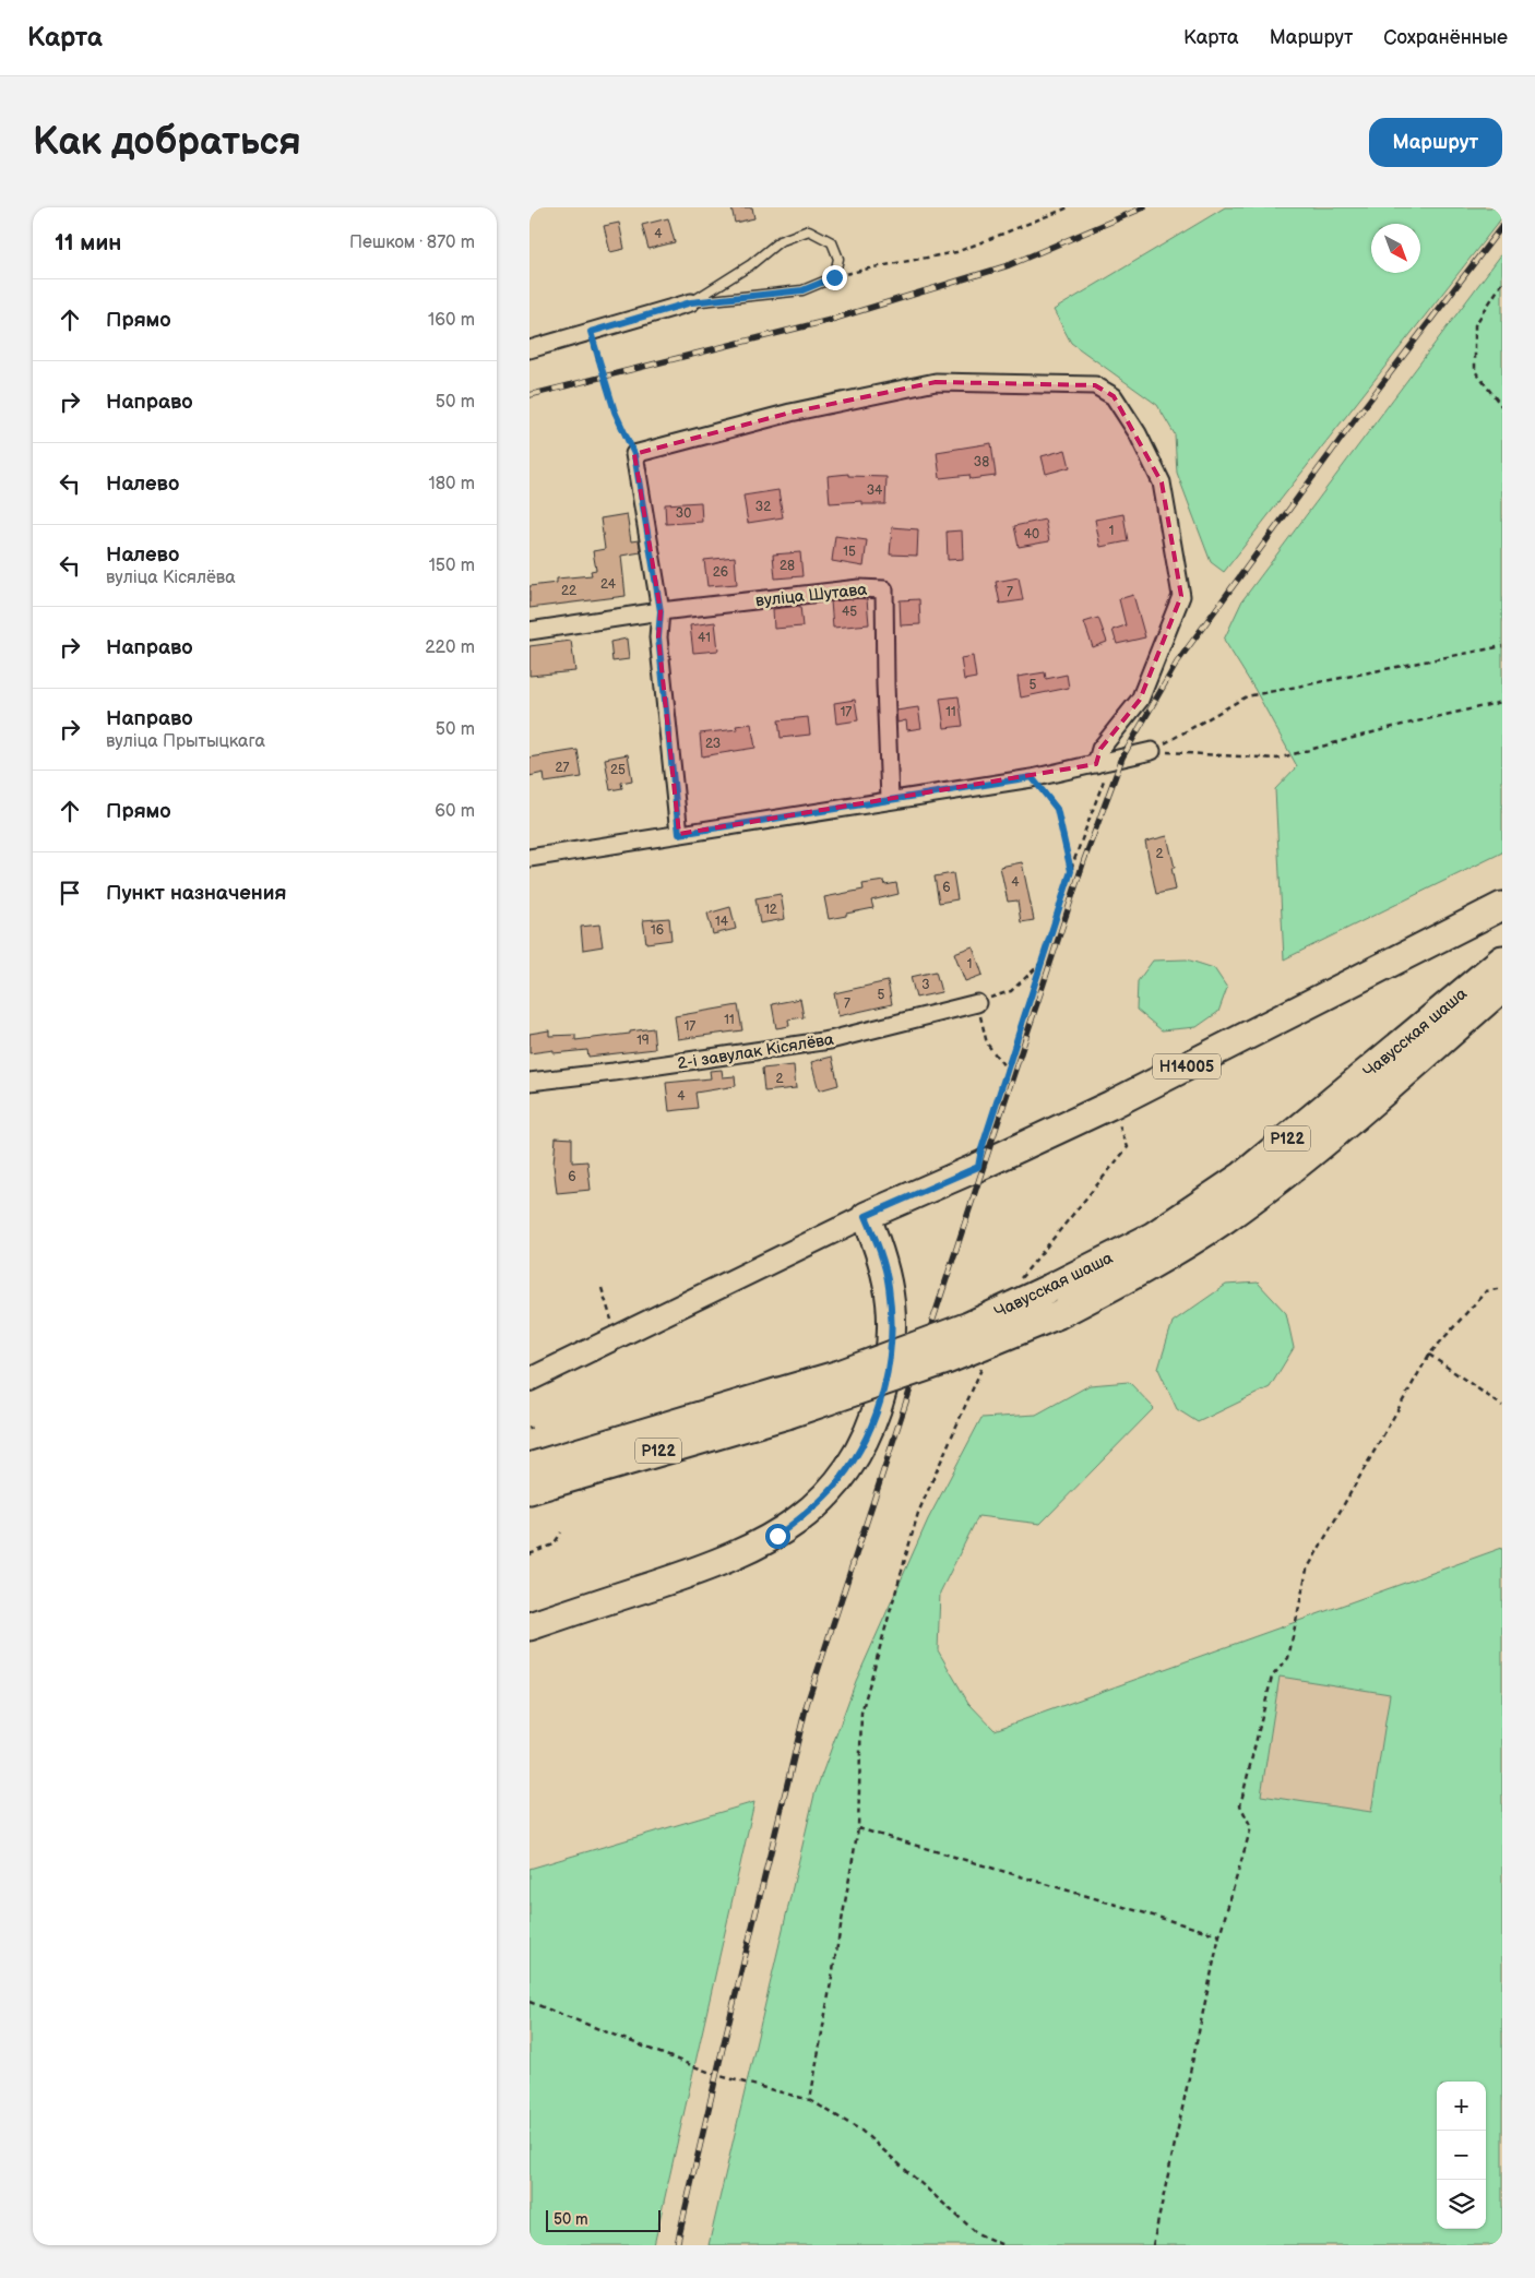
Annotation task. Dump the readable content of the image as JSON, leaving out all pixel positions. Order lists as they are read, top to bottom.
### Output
{
  "streets": {
    "main road": ["Чавусская шаша", "Н14005", "Р122"],
    "street": ["вуліца Шутава", "2-і завулак Кісялёва"]
  },
  "house_numbers": [
    "4",
    "38",
    "34",
    "32",
    "30",
    "1",
    "40",
    "15",
    "28",
    "26",
    "24",
    "22",
    "7",
    "45",
    "41",
    "5",
    "17",
    "11",
    "23",
    "27",
    "25",
    "2",
    "4",
    "6",
    "12",
    "14",
    "16",
    "1",
    "3",
    "5",
    "7",
    "11",
    "17",
    "19",
    "2",
    "4",
    "6"
  ],
  "scale_bar": "50 m",
  "north": "bottom right",
  "page": {
    "header": "Карта",
    "nav": ["Карта", "Маршрут", "Сохранённые"],
    "buttons": "Маршрут",
    "title": "Как добраться",
    "heading": ["11 мин", "Пешком · 870 m"],
    "list": [
      ["Прямо", "160 m"],
      ["Направо", "50 m"],
      ["Налево", "180 m"],
      ["Налево", "вуліца Кісялёва", "150 m"],
      ["Направо", "220 m"],
      ["Направо", "вуліца Прытыцкага", "50 m"],
      ["Прямо", "60 m"],
      "Пункт назначения"
    ],
    "map_buttons": ["+", "−"],
    "scale": "50 m"
  }
}
